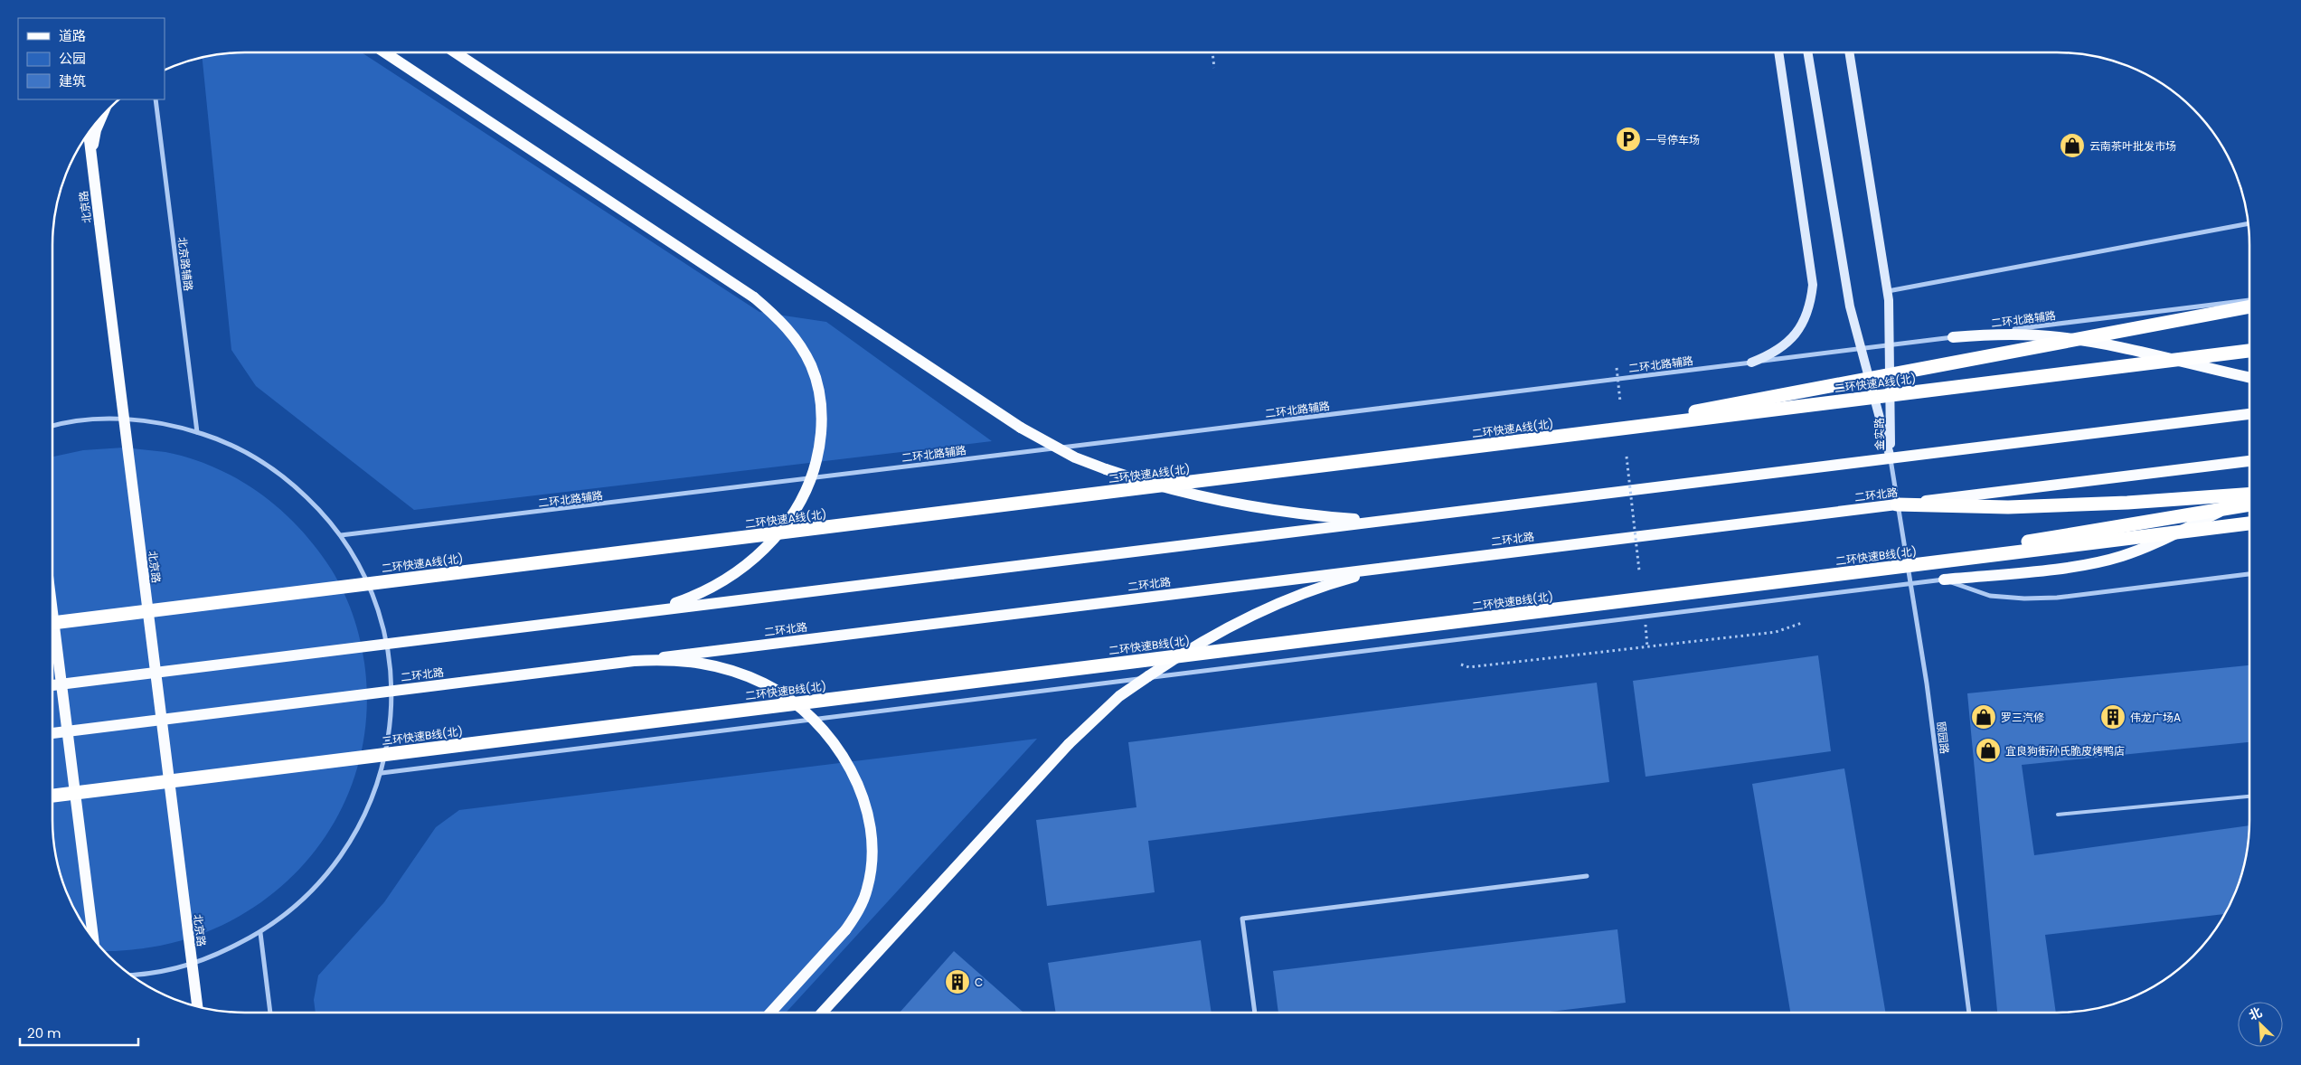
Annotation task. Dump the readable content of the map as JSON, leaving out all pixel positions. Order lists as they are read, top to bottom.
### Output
{
  "streets": {
    "highway": ["二环快速A线(北)", "二环快速B线(北)"],
    "main road": ["北京路", "二环北路"],
    "street": [
      "北京路辅路",
      "二环北路辅路",
      "金实路",
      "颐园路"
    ]
  },
  "crossings": [
    ["二环北路辅路", "金实路"],
    ["金实路", "颐园路"],
    ["二环北路", "颐园路"]
  ],
  "places": {
    "parking": ["一号停车场"],
    "shop": ["云南茶叶批发市场", "罗三汽修", "宜良狗街孙氏脆皮烤鸭店"],
    "building": ["伟龙广场A", "C"]
  },
  "legend": ["道路", "公园", "建筑"],
  "scale_bar": "20 m",
  "north": "top left"
}
